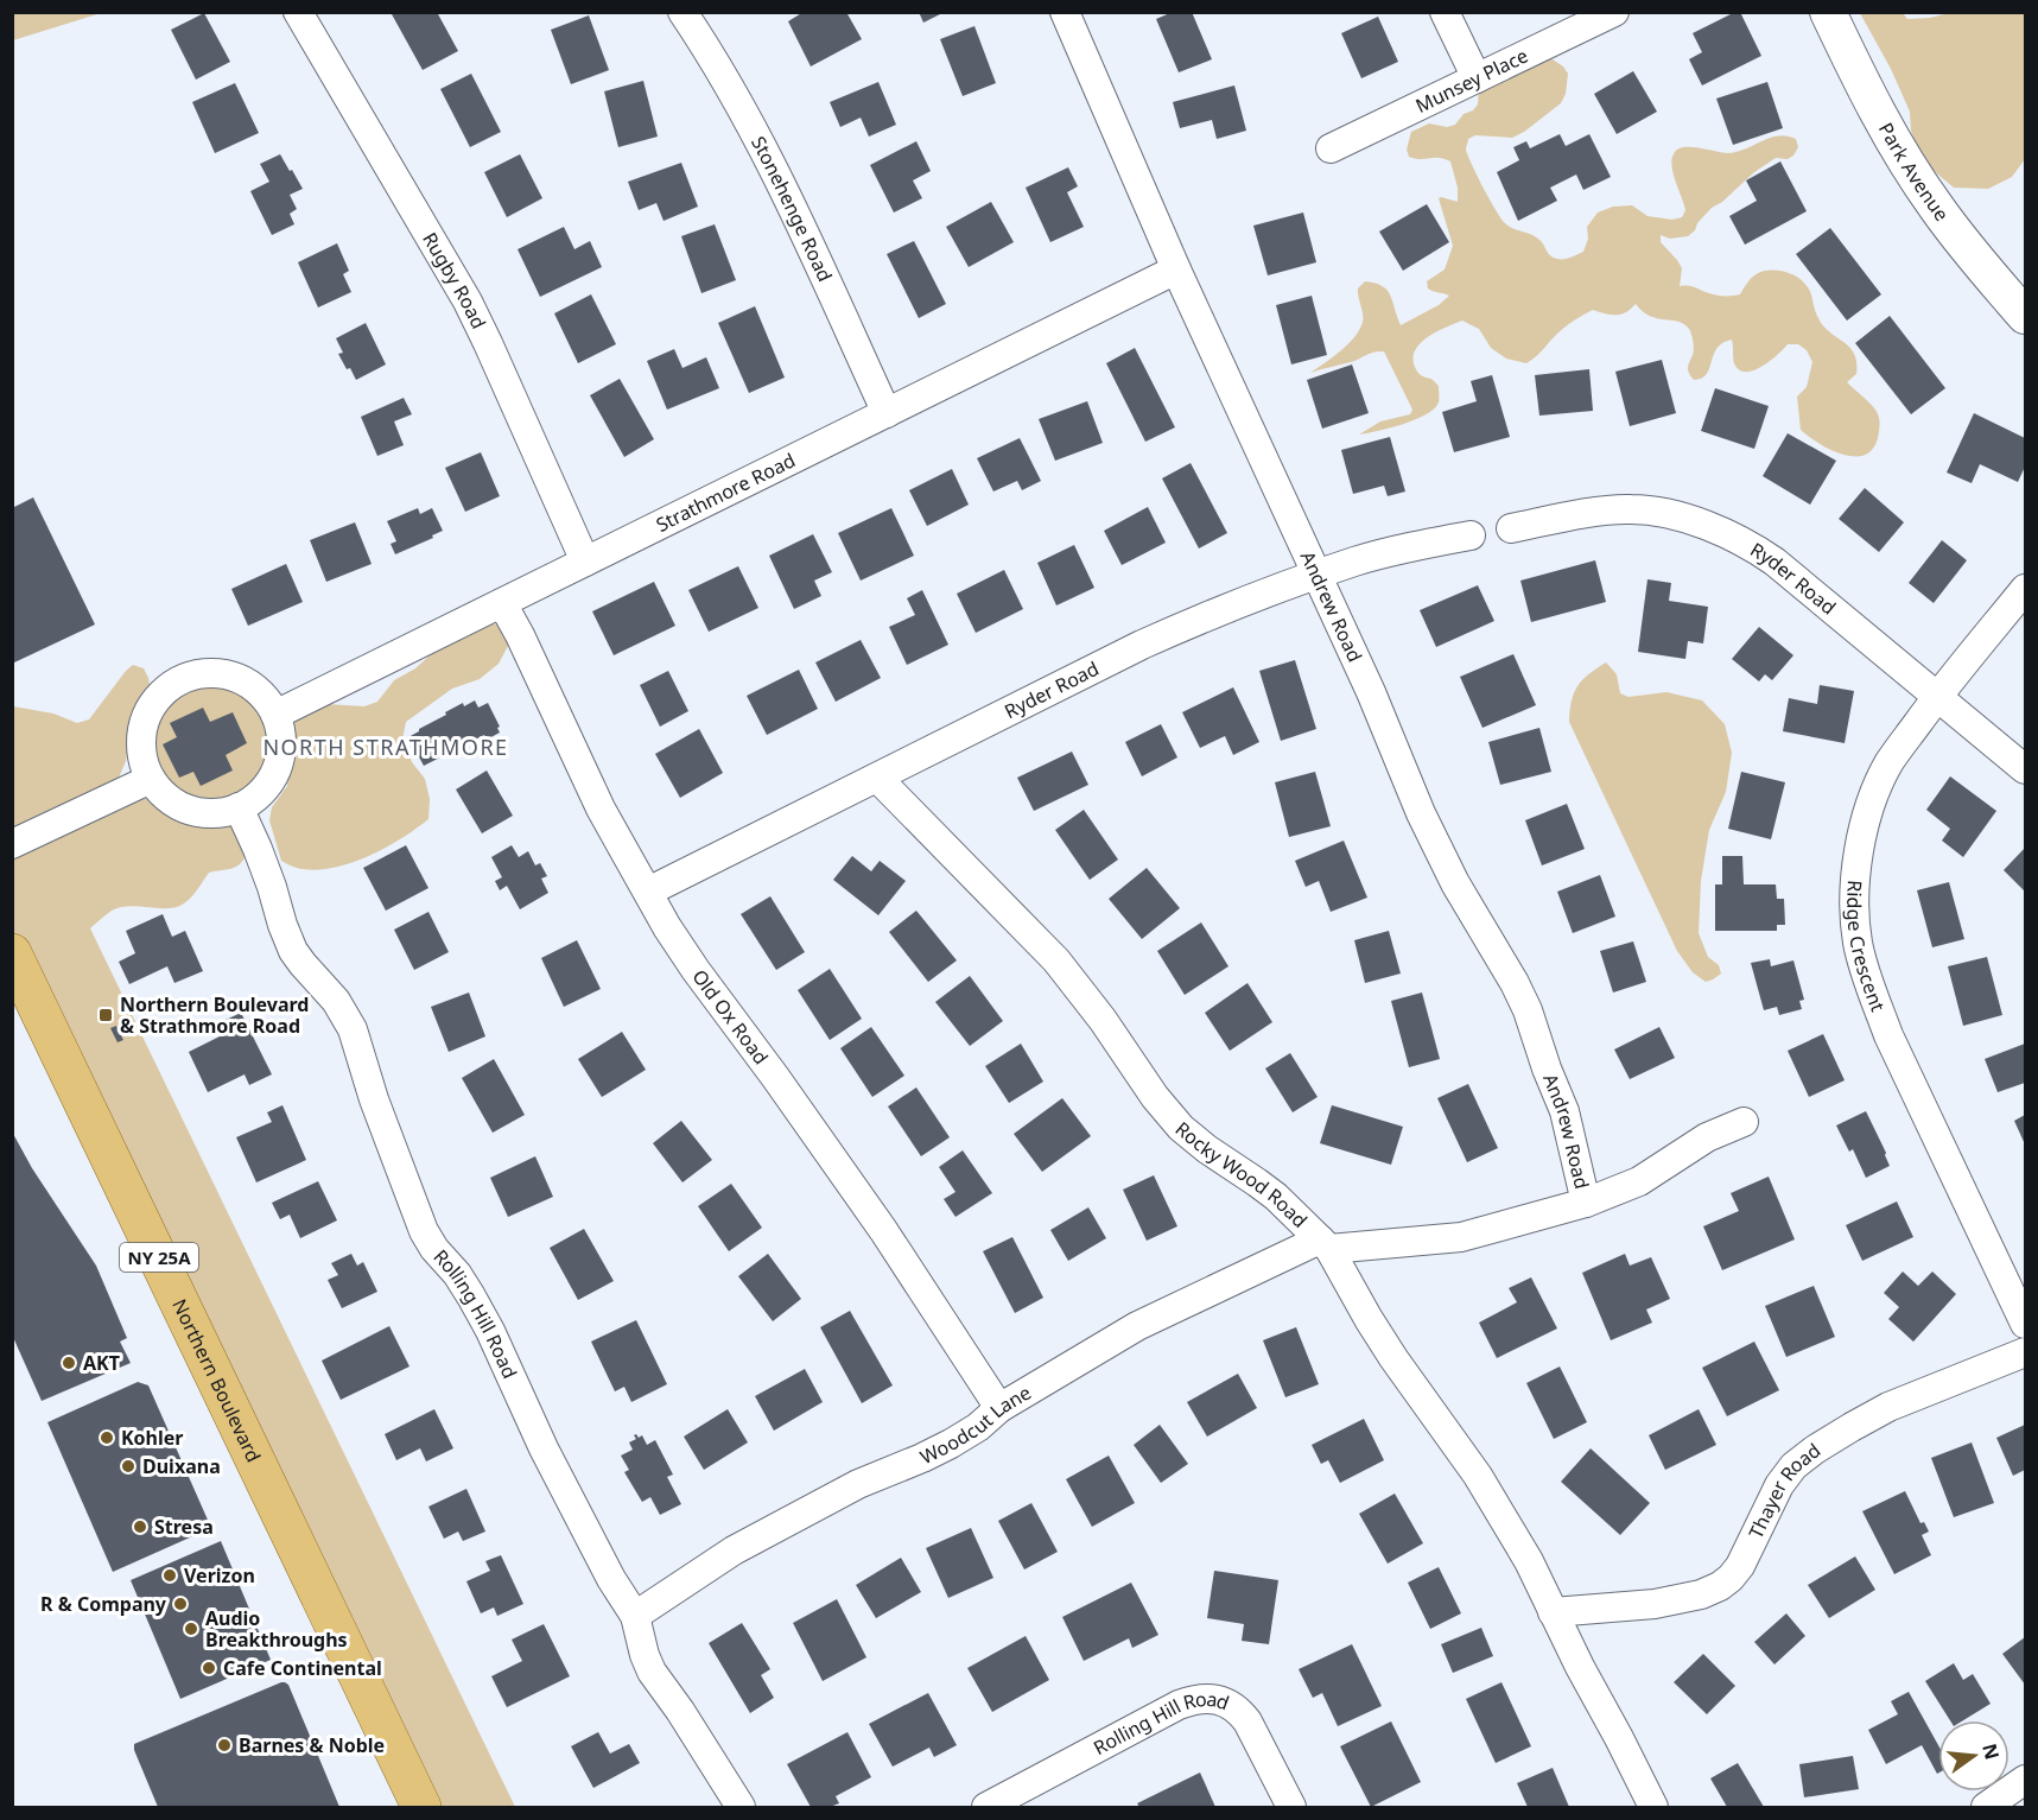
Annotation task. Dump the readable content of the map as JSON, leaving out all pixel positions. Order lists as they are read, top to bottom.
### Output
{
  "streets": {
    "main road": ["NY 25A", "Northern Boulevard"],
    "street": [
      "Munsey Place",
      "Park Avenue",
      "Stonehenge Road",
      "Rugby Road",
      "Strathmore Road",
      "Ryder Road",
      "Andrew Road",
      "Ridge Crescent",
      "Old Ox Road",
      "Rocky Wood Road",
      "Rolling Hill Road",
      "Woodcut Lane",
      "Thayer Road"
    ]
  },
  "crossings": [
    ["Stonehenge Road", "Strathmore Road"],
    ["Rugby Road", "Strathmore Road"],
    ["Strathmore Road", "Andrew Road"],
    ["Strathmore Road", "Old Ox Road"],
    ["Strathmore Road", "Rolling Hill Road"],
    ["Ryder Road", "Andrew Road"],
    ["Ryder Road", "Ridge Crescent"],
    ["Ryder Road", "Old Ox Road"],
    ["Ryder Road", "Rocky Wood Road"],
    ["Andrew Road", "Woodcut Lane"],
    ["Old Ox Road", "Woodcut Lane"],
    ["Rocky Wood Road", "Woodcut Lane"],
    ["Rocky Wood Road", "Thayer Road"],
    ["Rolling Hill Road", "Woodcut Lane"]
  ],
  "districts": ["NORTH STRATHMORE"],
  "places": {
    "transit": ["Northern Boulevard & Strathmore Road"],
    "other": [
      "AKT",
      "Kohler",
      "Duixana",
      "Stresa",
      "Verizon",
      "R & Company",
      "Audio Breakthroughs",
      "Cafe Continental",
      "Barnes & Noble"
    ]
  },
  "north": "right"
}
